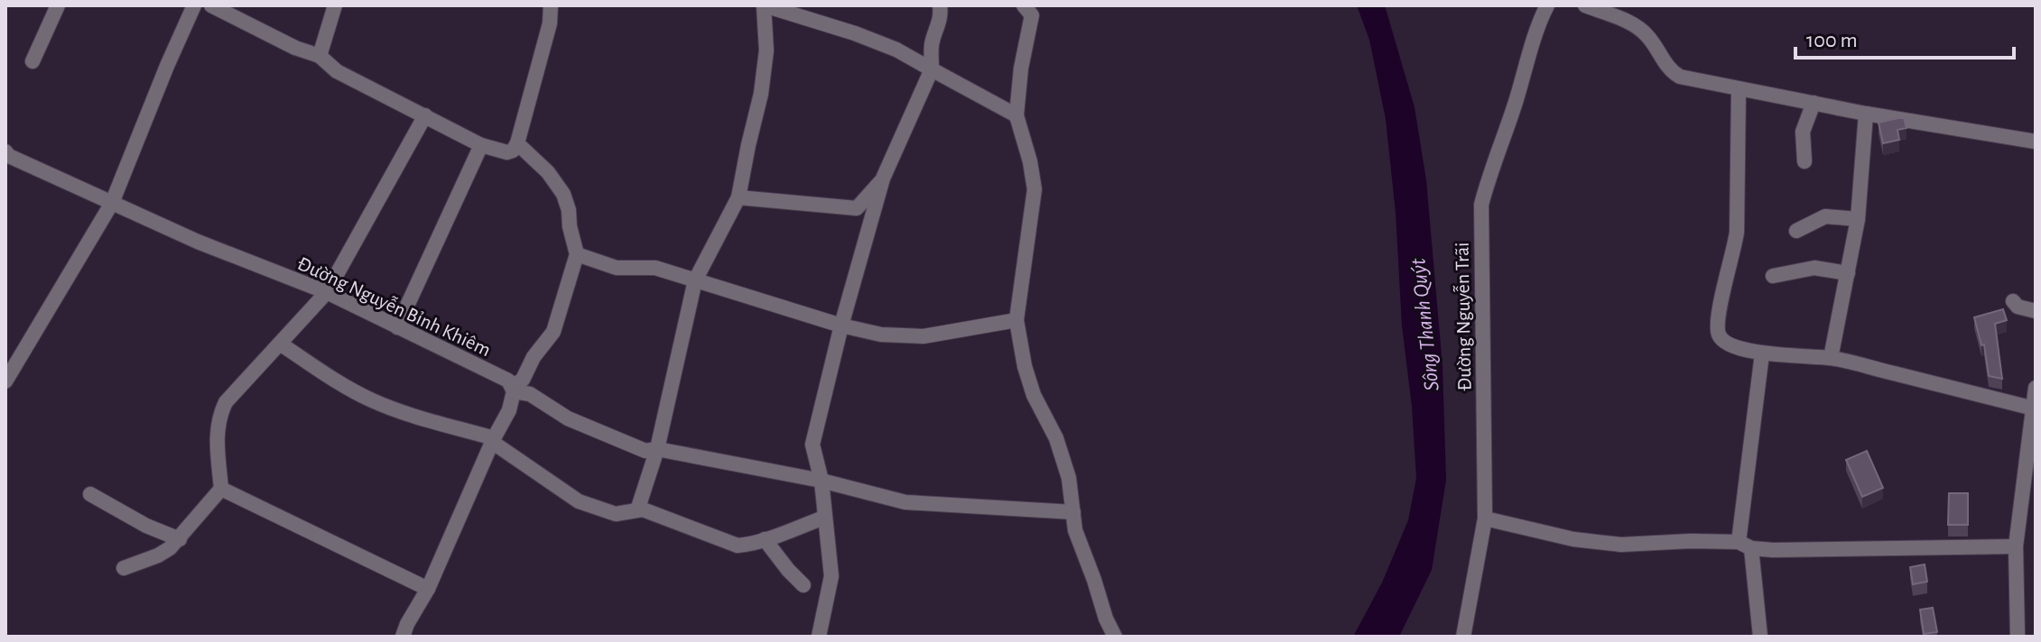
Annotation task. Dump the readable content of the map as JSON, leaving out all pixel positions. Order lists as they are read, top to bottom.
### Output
{
  "streets": {
    "street": ["Đường Nguyễn Bỉnh Khiêm", "Đường Nguyễn Trãi"]
  },
  "water": ["Sông Thanh Quýt"],
  "scale_bar": "100 m"
}
